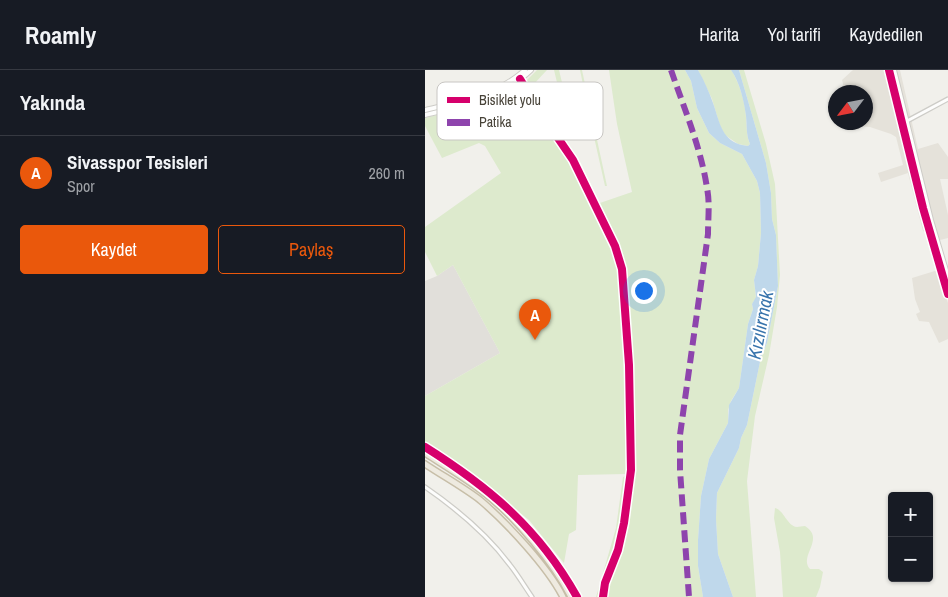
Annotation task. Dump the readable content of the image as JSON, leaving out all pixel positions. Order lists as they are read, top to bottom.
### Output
{
  "water": ["Kızılırmak"],
  "legend": ["Bisiklet yolu", "Patika"],
  "north": "bottom left",
  "page": {
    "header": "Roamly",
    "nav": ["Harita", "Yol tarifi", "Kaydedilen"],
    "heading": "Yakında",
    "list": [
      {
        "mark": "A",
        "name": "Sivasspor Tesisleri",
        "note": "Spor",
        "value": "260 m"
      }
    ],
    "buttons": ["Kaydet", "Paylaş"],
    "pins": "A",
    "map_buttons": ["+", "−"]
  }
}
